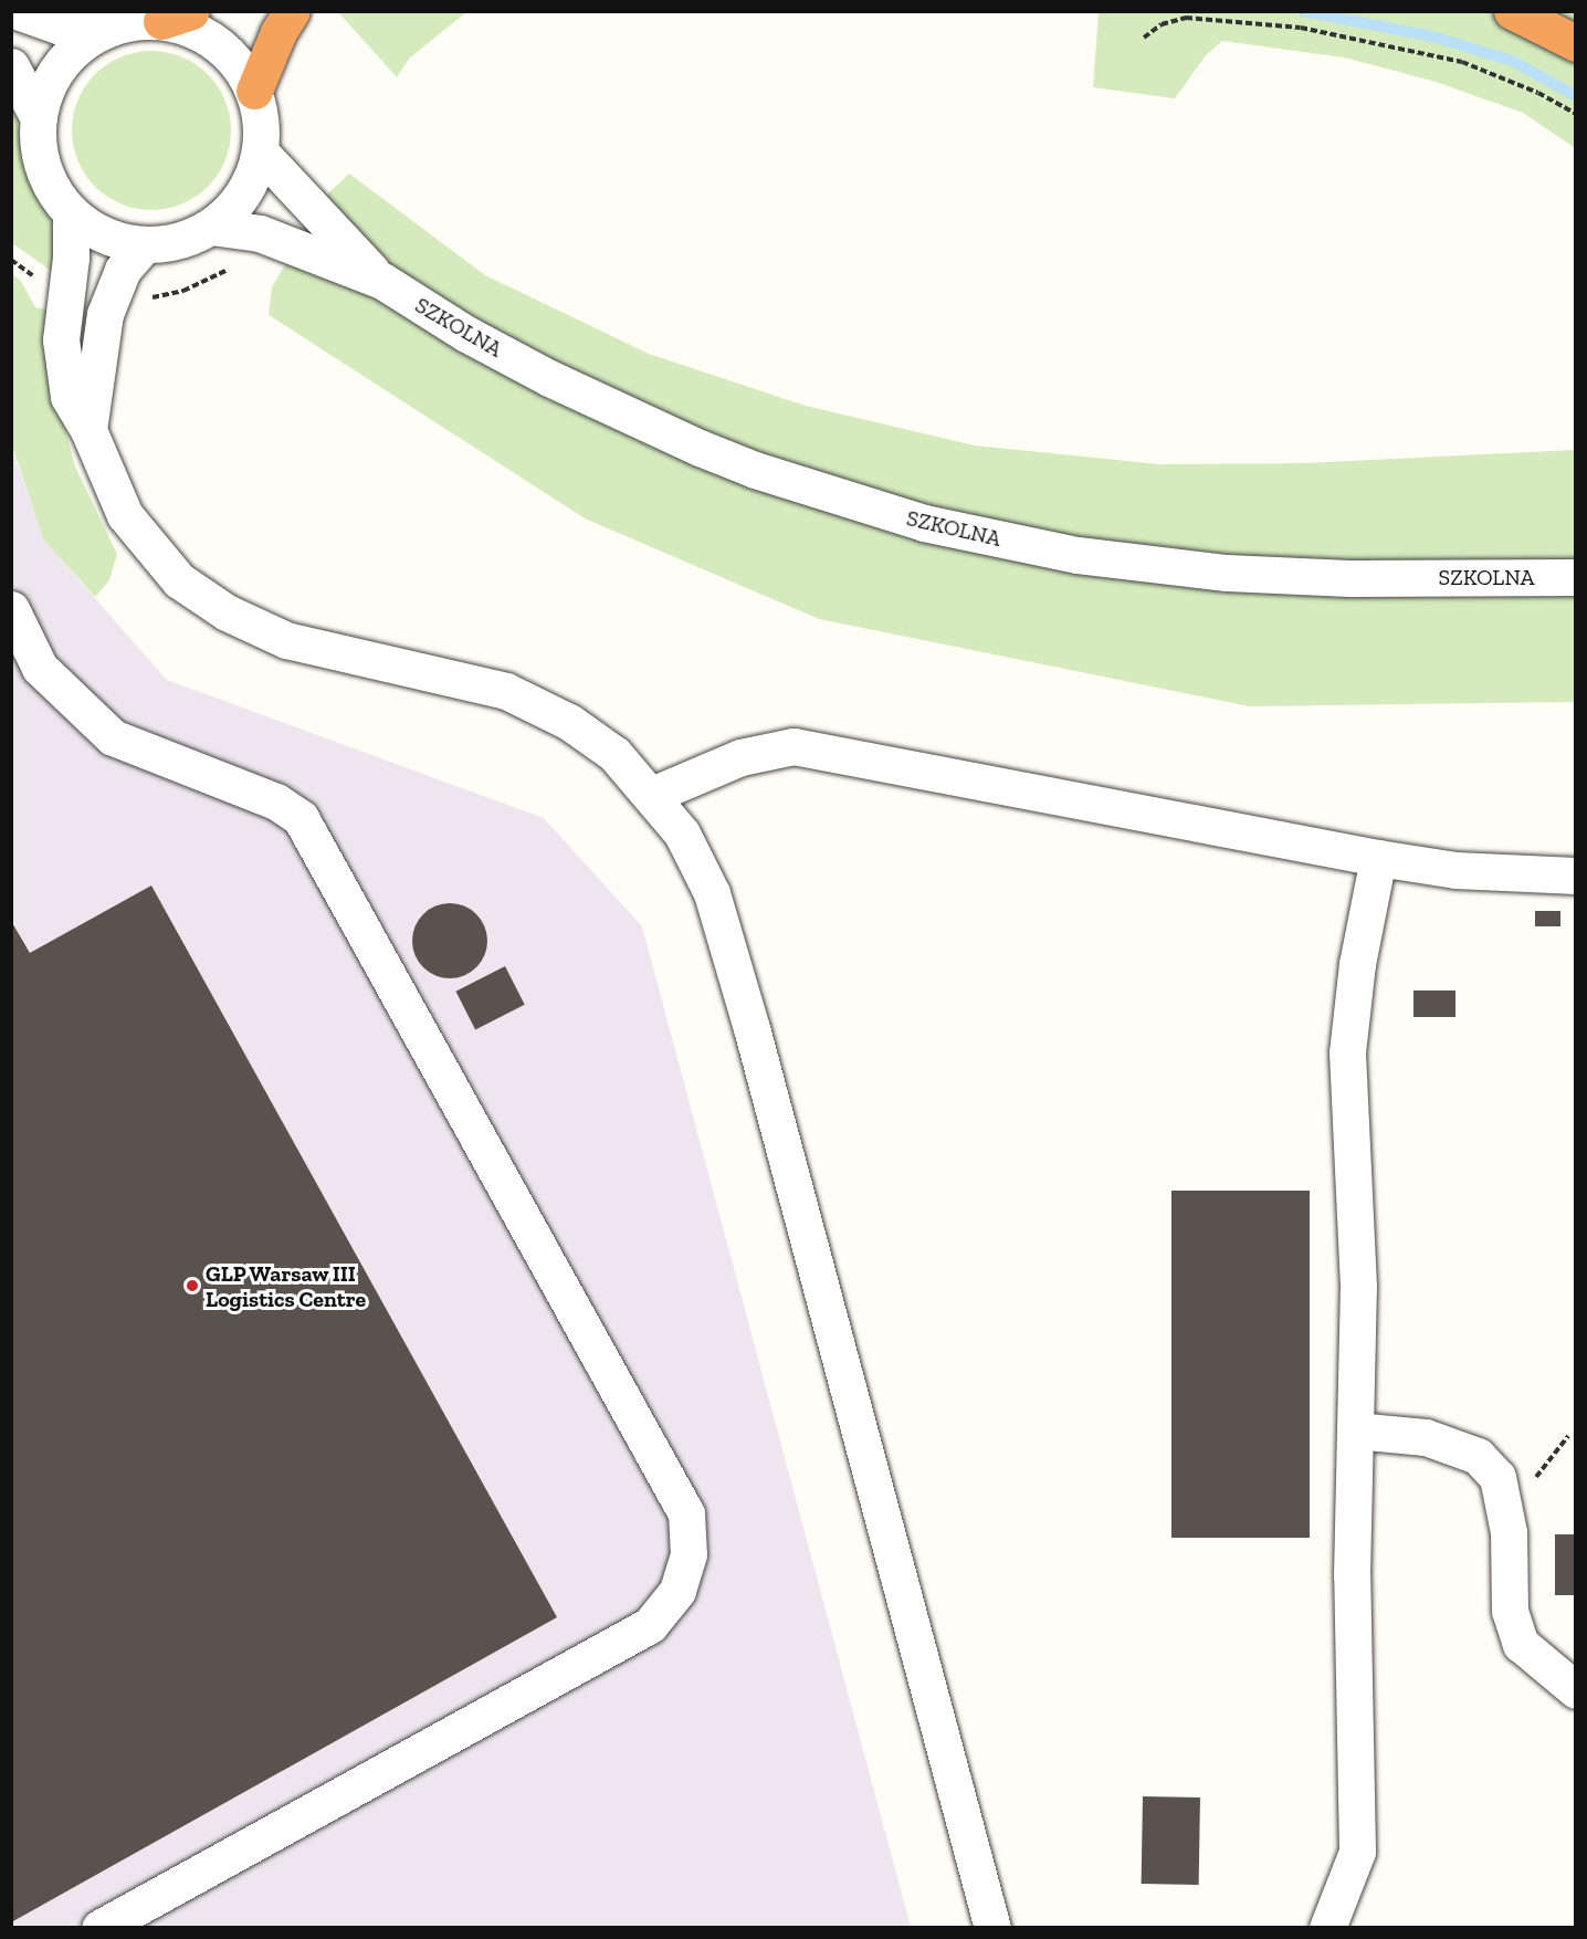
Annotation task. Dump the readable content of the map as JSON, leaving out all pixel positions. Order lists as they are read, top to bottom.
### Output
{
  "streets": {
    "street": ["SZKOLNA"]
  },
  "places": ["GLP Warsaw III Logistics Centre"]
}
